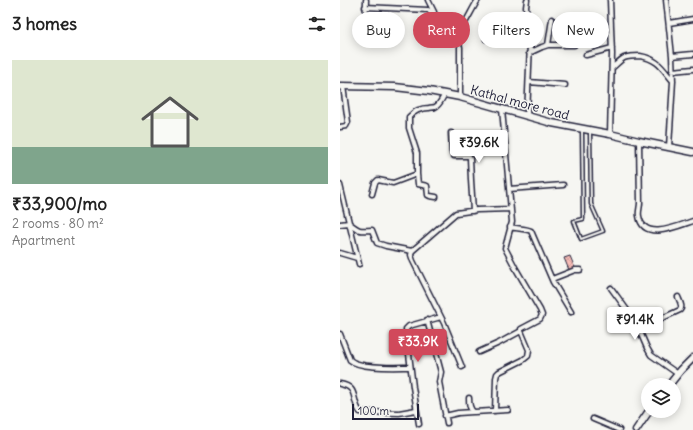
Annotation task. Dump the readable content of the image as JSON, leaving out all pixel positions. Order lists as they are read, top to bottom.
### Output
{
  "streets": {
    "main road": ["Kathal more road"]
  },
  "scale_bar": "100 m",
  "page": {
    "heading": "3 homes",
    "chip": [
      "Buy",
      "Rent",
      "Filters",
      "New"
    ],
    "list": [
      {
        "name": "₹33,900/mo",
        "note": "2 rooms · 80 m² · Apartment"
      }
    ],
    "price": ["₹39.6K", "₹91.4K", "₹33.9K"],
    "scale": "100 m"
  }
}
